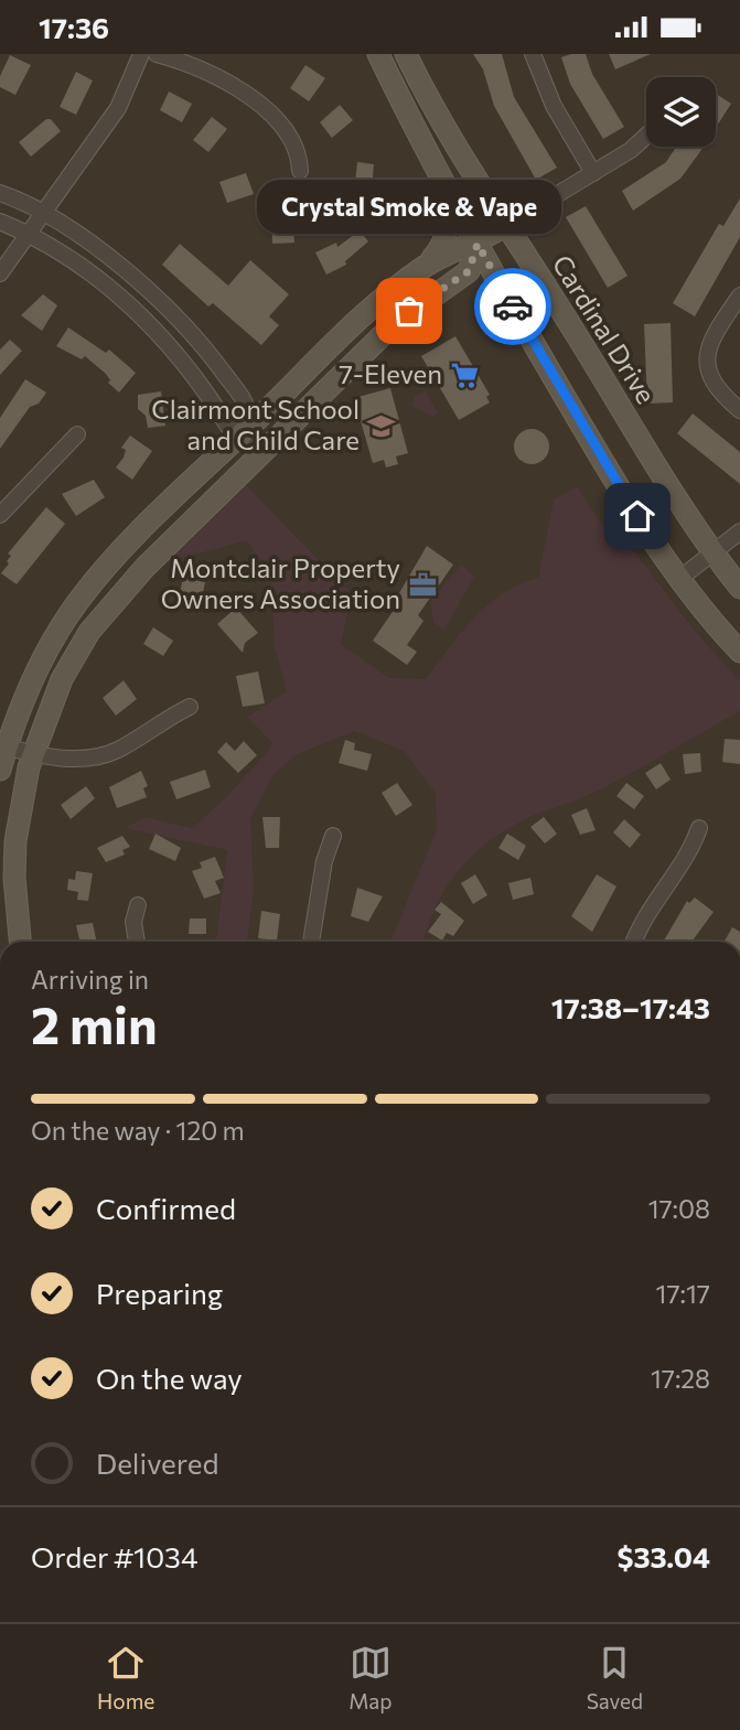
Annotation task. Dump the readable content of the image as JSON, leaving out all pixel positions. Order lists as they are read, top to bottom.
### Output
{
  "streets": {
    "main road": ["Cardinal Drive"]
  },
  "places": {
    "other": ["Crystal Smoke & Vape"],
    "supermarket": ["7-Eleven"],
    "school or university": ["Clairmont School and Child Care"],
    "office": ["Montclair Property Owners Association"]
  },
  "page": {
    "status": "17:36",
    "bubble": "Crystal Smoke & Vape",
    "heading": ["2 min", "Arriving in", "17:38–17:43"],
    "panel": ["Order #1034", "$33.04"],
    "bar": "On the way · 120 m",
    "list": [
      ["Confirmed", "17:08"],
      ["Preparing", "17:17"],
      ["On the way", "17:28"],
      "Delivered"
    ],
    "tabs": ["Home", "Map", "Saved"]
  }
}
